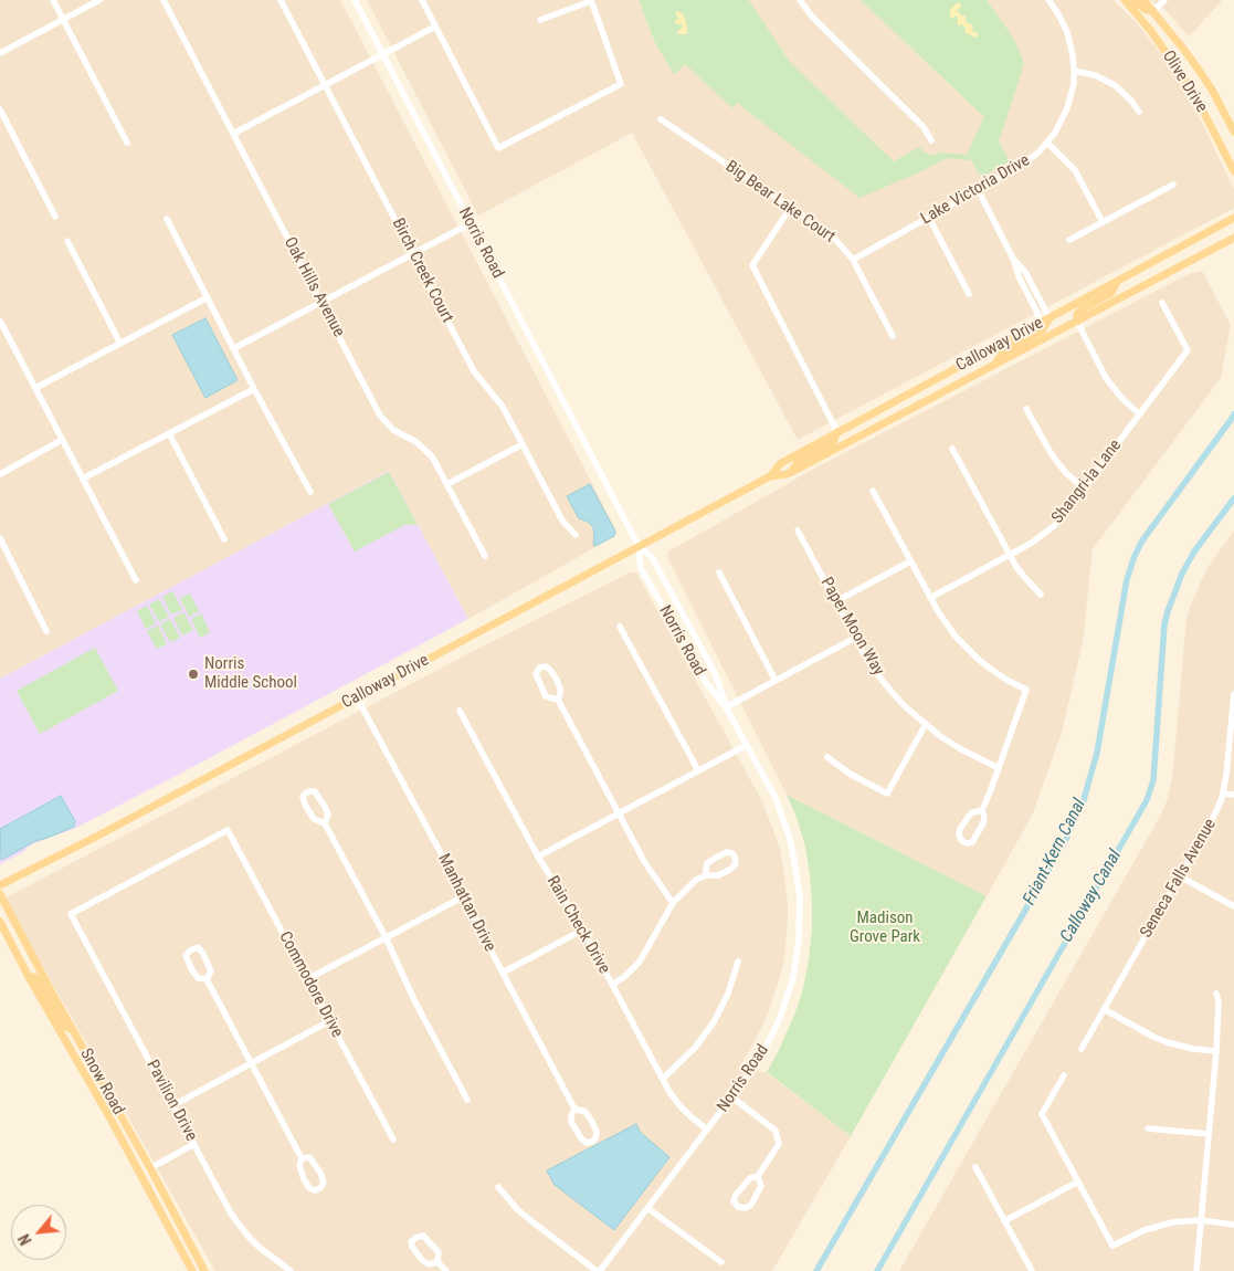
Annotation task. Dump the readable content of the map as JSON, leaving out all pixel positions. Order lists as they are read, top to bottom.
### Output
{
  "streets": {
    "main road": ["Olive Drive", "Calloway Drive", "Snow Road"],
    "street": [
      "Lake Victoria Drive",
      "Big Bear Lake Court",
      "Norris Road",
      "Birch Creek Court",
      "Oak Hills Avenue",
      "Shangri-la Lane",
      "Paper Moon Way",
      "Seneca Falls Avenue",
      "Manhattan Drive",
      "Rain Check Drive",
      "Commodore Drive",
      "Pavilion Drive"
    ]
  },
  "crossings": [
    ["Lake Victoria Drive", "Big Bear Lake Court"],
    ["Norris Road", "Calloway Drive"],
    ["Norris Road", "Rain Check Drive"],
    ["Calloway Drive", "Manhattan Drive"],
    ["Commodore Drive", "Pavilion Drive"]
  ],
  "water": ["Friant-Kern Canal", "Calloway Canal"],
  "parks": ["Madison Grove Park"],
  "places": ["Norris Middle School"],
  "north": "bottom left"
}
